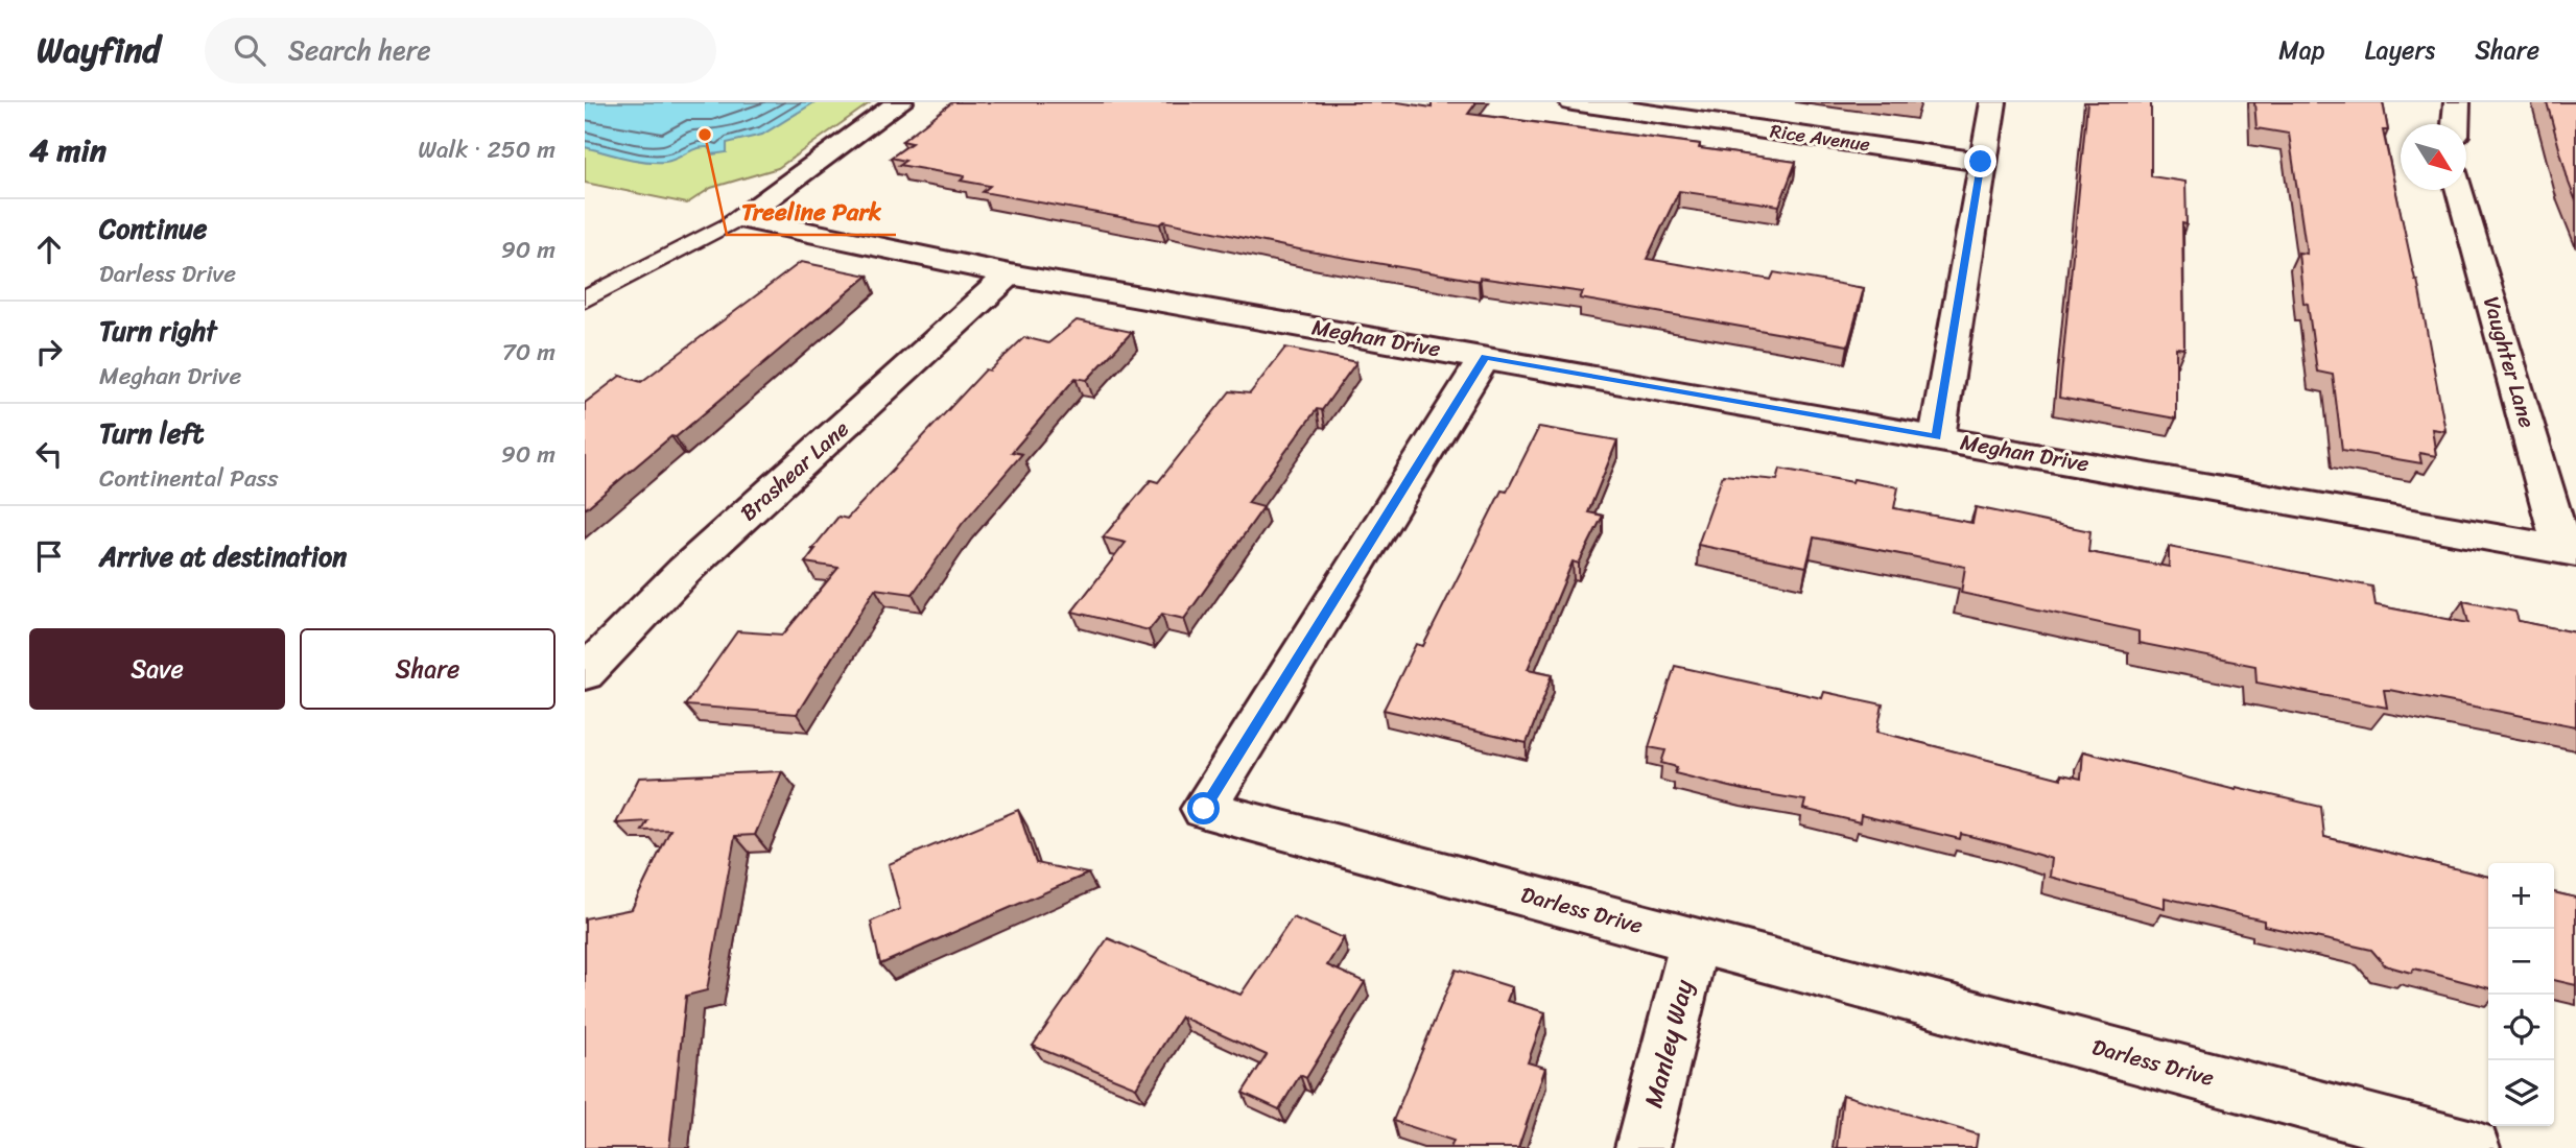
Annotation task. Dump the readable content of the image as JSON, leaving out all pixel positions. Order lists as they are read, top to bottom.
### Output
{
  "streets": {
    "street": [
      "Rice Avenue",
      "Meghan Drive",
      "Vaughter Lane",
      "Brashear Lane",
      "Darless Drive",
      "Manley Way"
    ]
  },
  "crossings": [
    ["Meghan Drive", "Vaughter Lane"],
    ["Meghan Drive", "Brashear Lane"],
    ["Meghan Drive", "Darless Drive"],
    ["Darless Drive", "Manley Way"]
  ],
  "places": ["Treeline Park"],
  "north": "bottom right",
  "page": {
    "header": "Wayfind",
    "search": "Search here",
    "nav": ["Map", "Layers", "Share"],
    "heading": ["4 min", "Walk · 250 m"],
    "list": [
      ["Continue", "Darless Drive", "90 m"],
      ["Turn right", "Meghan Drive", "70 m"],
      ["Turn left", "Continental Pass", "90 m"],
      "Arrive at destination"
    ],
    "buttons": ["Save", "Share"],
    "map_buttons": ["+", "−"]
  }
}
